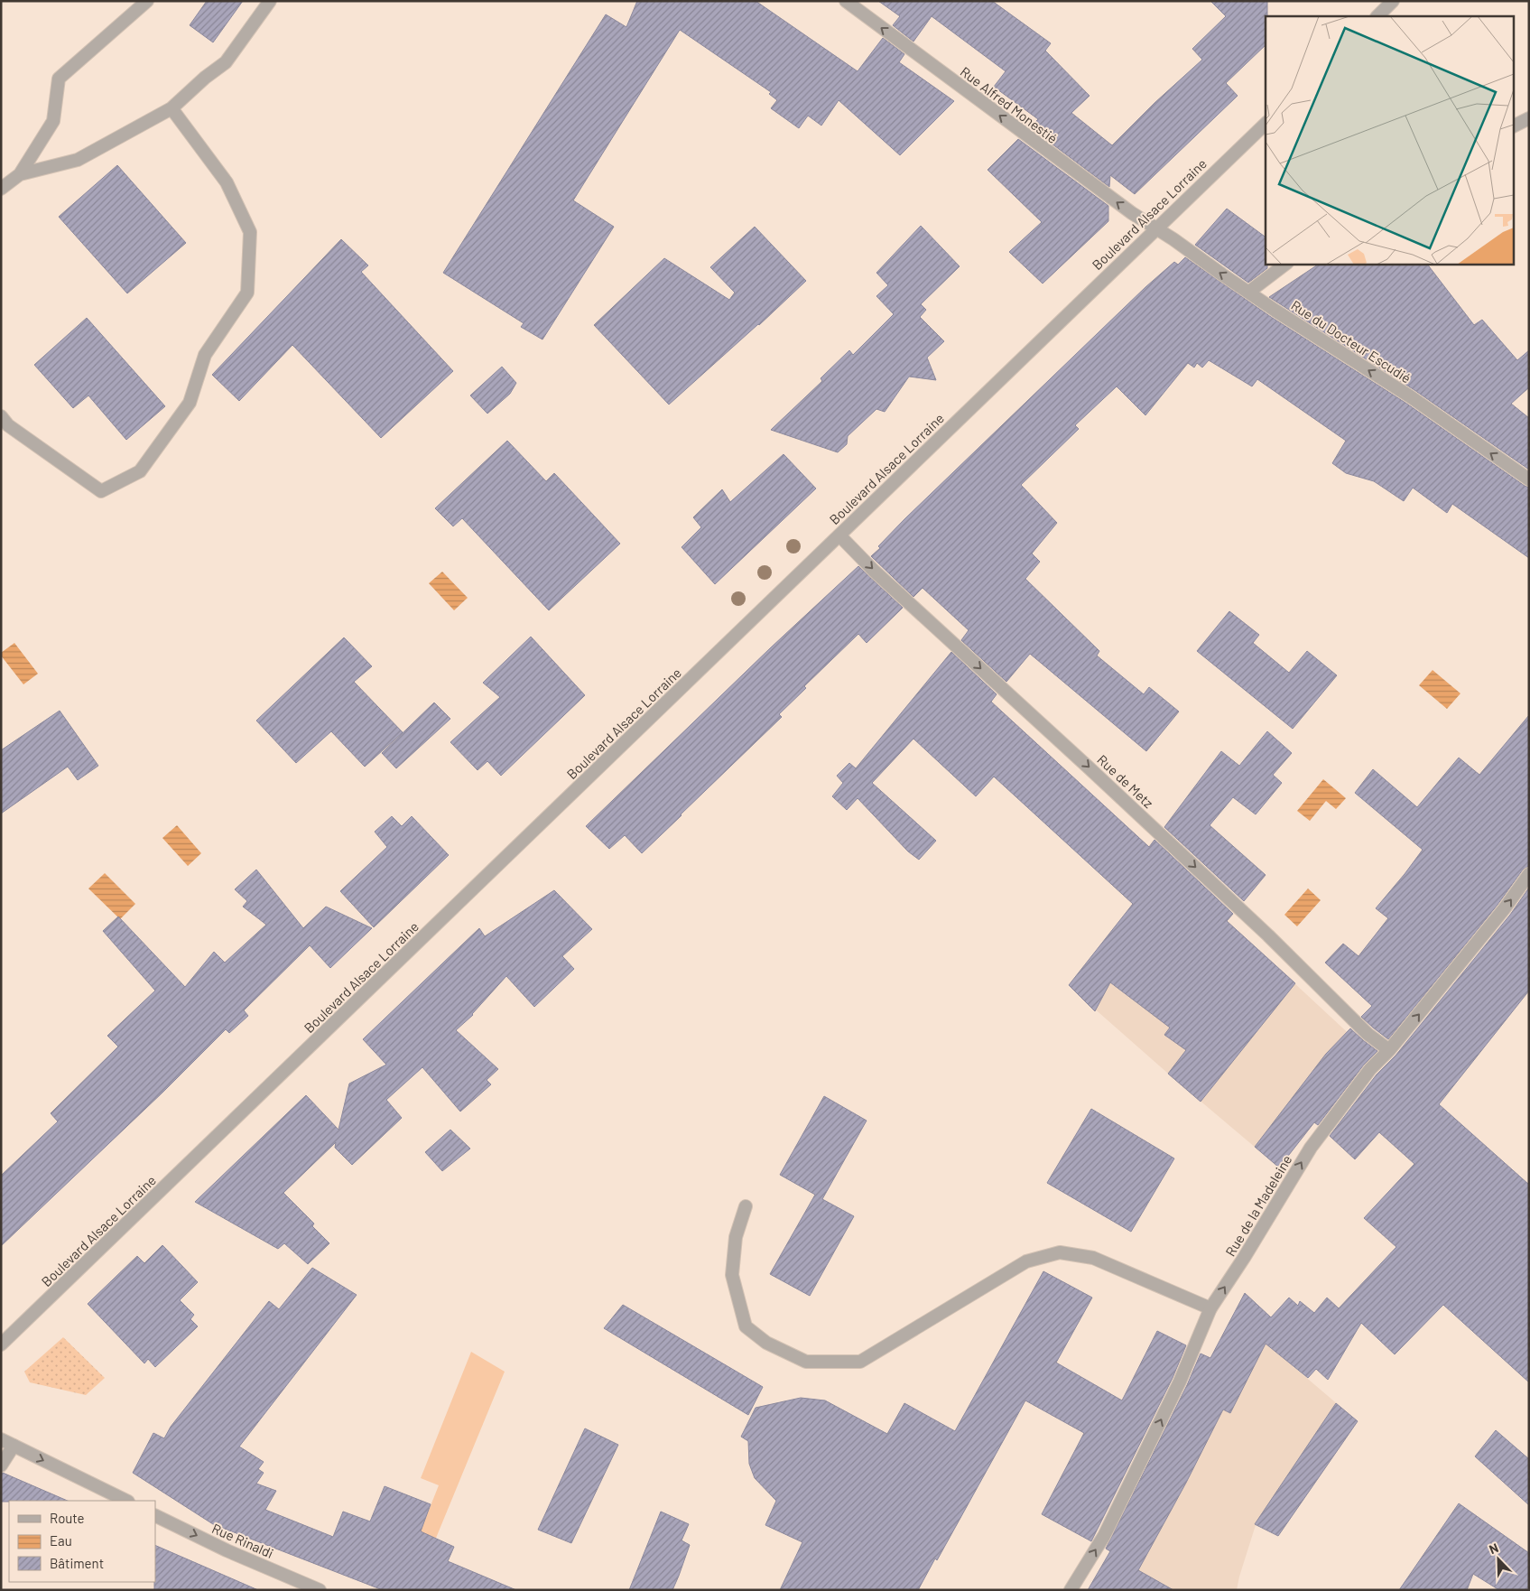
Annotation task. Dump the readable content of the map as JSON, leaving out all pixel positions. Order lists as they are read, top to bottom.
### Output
{
  "streets": {
    "street": [
      "Rue Alfred Monestié",
      "Boulevard Alsace Lorraine",
      "Rue du Docteur Escudié",
      "Rue de Metz",
      "Rue de la Madeleine",
      "Rue Rinaldi"
    ]
  },
  "crossings": [
    ["Rue Alfred Monestié", "Boulevard Alsace Lorraine"],
    ["Rue Alfred Monestié", "Rue du Docteur Escudié"],
    ["Boulevard Alsace Lorraine", "Rue du Docteur Escudié"],
    ["Boulevard Alsace Lorraine", "Rue de Metz"],
    ["Rue de Metz", "Rue de la Madeleine"]
  ],
  "one_way": [
    "Rue Alfred Monestié",
    "Rue du Docteur Escudié",
    "Rue de Metz",
    "Rue de la Madeleine",
    "Rue Rinaldi"
  ],
  "legend": ["Route", "Eau", "Bâtiment"],
  "north": "top left"
}
